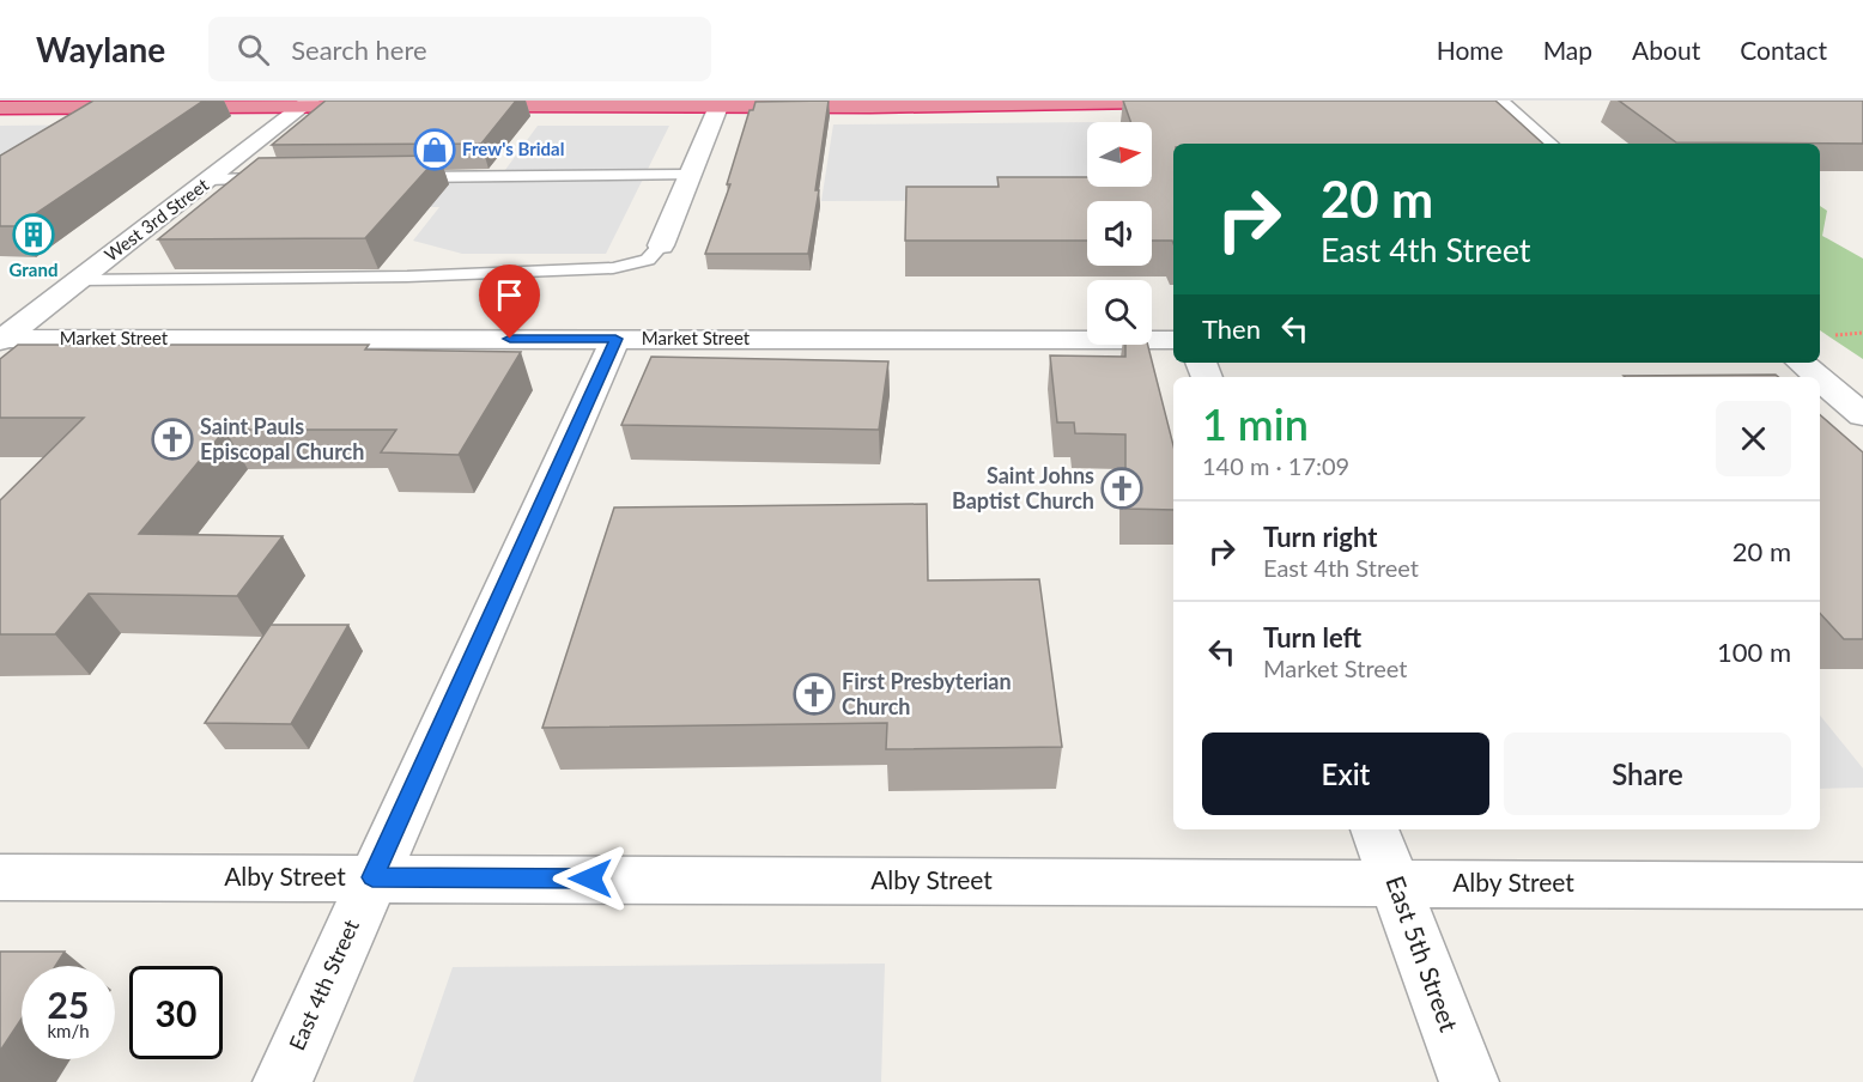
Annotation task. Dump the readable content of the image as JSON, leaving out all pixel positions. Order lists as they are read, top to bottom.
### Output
{
  "streets": {
    "street": [
      "West 3rd Street",
      "Market Street",
      "Alby Street",
      "East 5th Street",
      "East 4th Street"
    ]
  },
  "crossings": [
    ["West 3rd Street", "Market Street"],
    ["Market Street", "East 4th Street"],
    ["Alby Street", "East 5th Street"],
    ["Alby Street", "East 4th Street"]
  ],
  "places": {
    "shop": ["Frew's Bridal"],
    "building": ["Grand"],
    "church": ["Saint Pauls Episcopal Church", "Saint Johns Baptist Church", "First Presbyterian Church"]
  },
  "north": "right",
  "page": {
    "header": "Waylane",
    "search": "Search here",
    "nav": [
      "Home",
      "Map",
      "About",
      "Contact"
    ],
    "turn": ["20 m", "East 4th Street"],
    "then": "Then",
    "heading": ["1 min", "140 m · 17:09"],
    "list": [
      {
        "name": "Turn right",
        "note": "East 4th Street",
        "value": "20 m"
      },
      {
        "name": "Turn left",
        "note": "Market Street",
        "value": "100 m"
      }
    ],
    "buttons": ["Exit", "Share"],
    "speed": "25 km/h",
    "limit": "30"
  }
}
